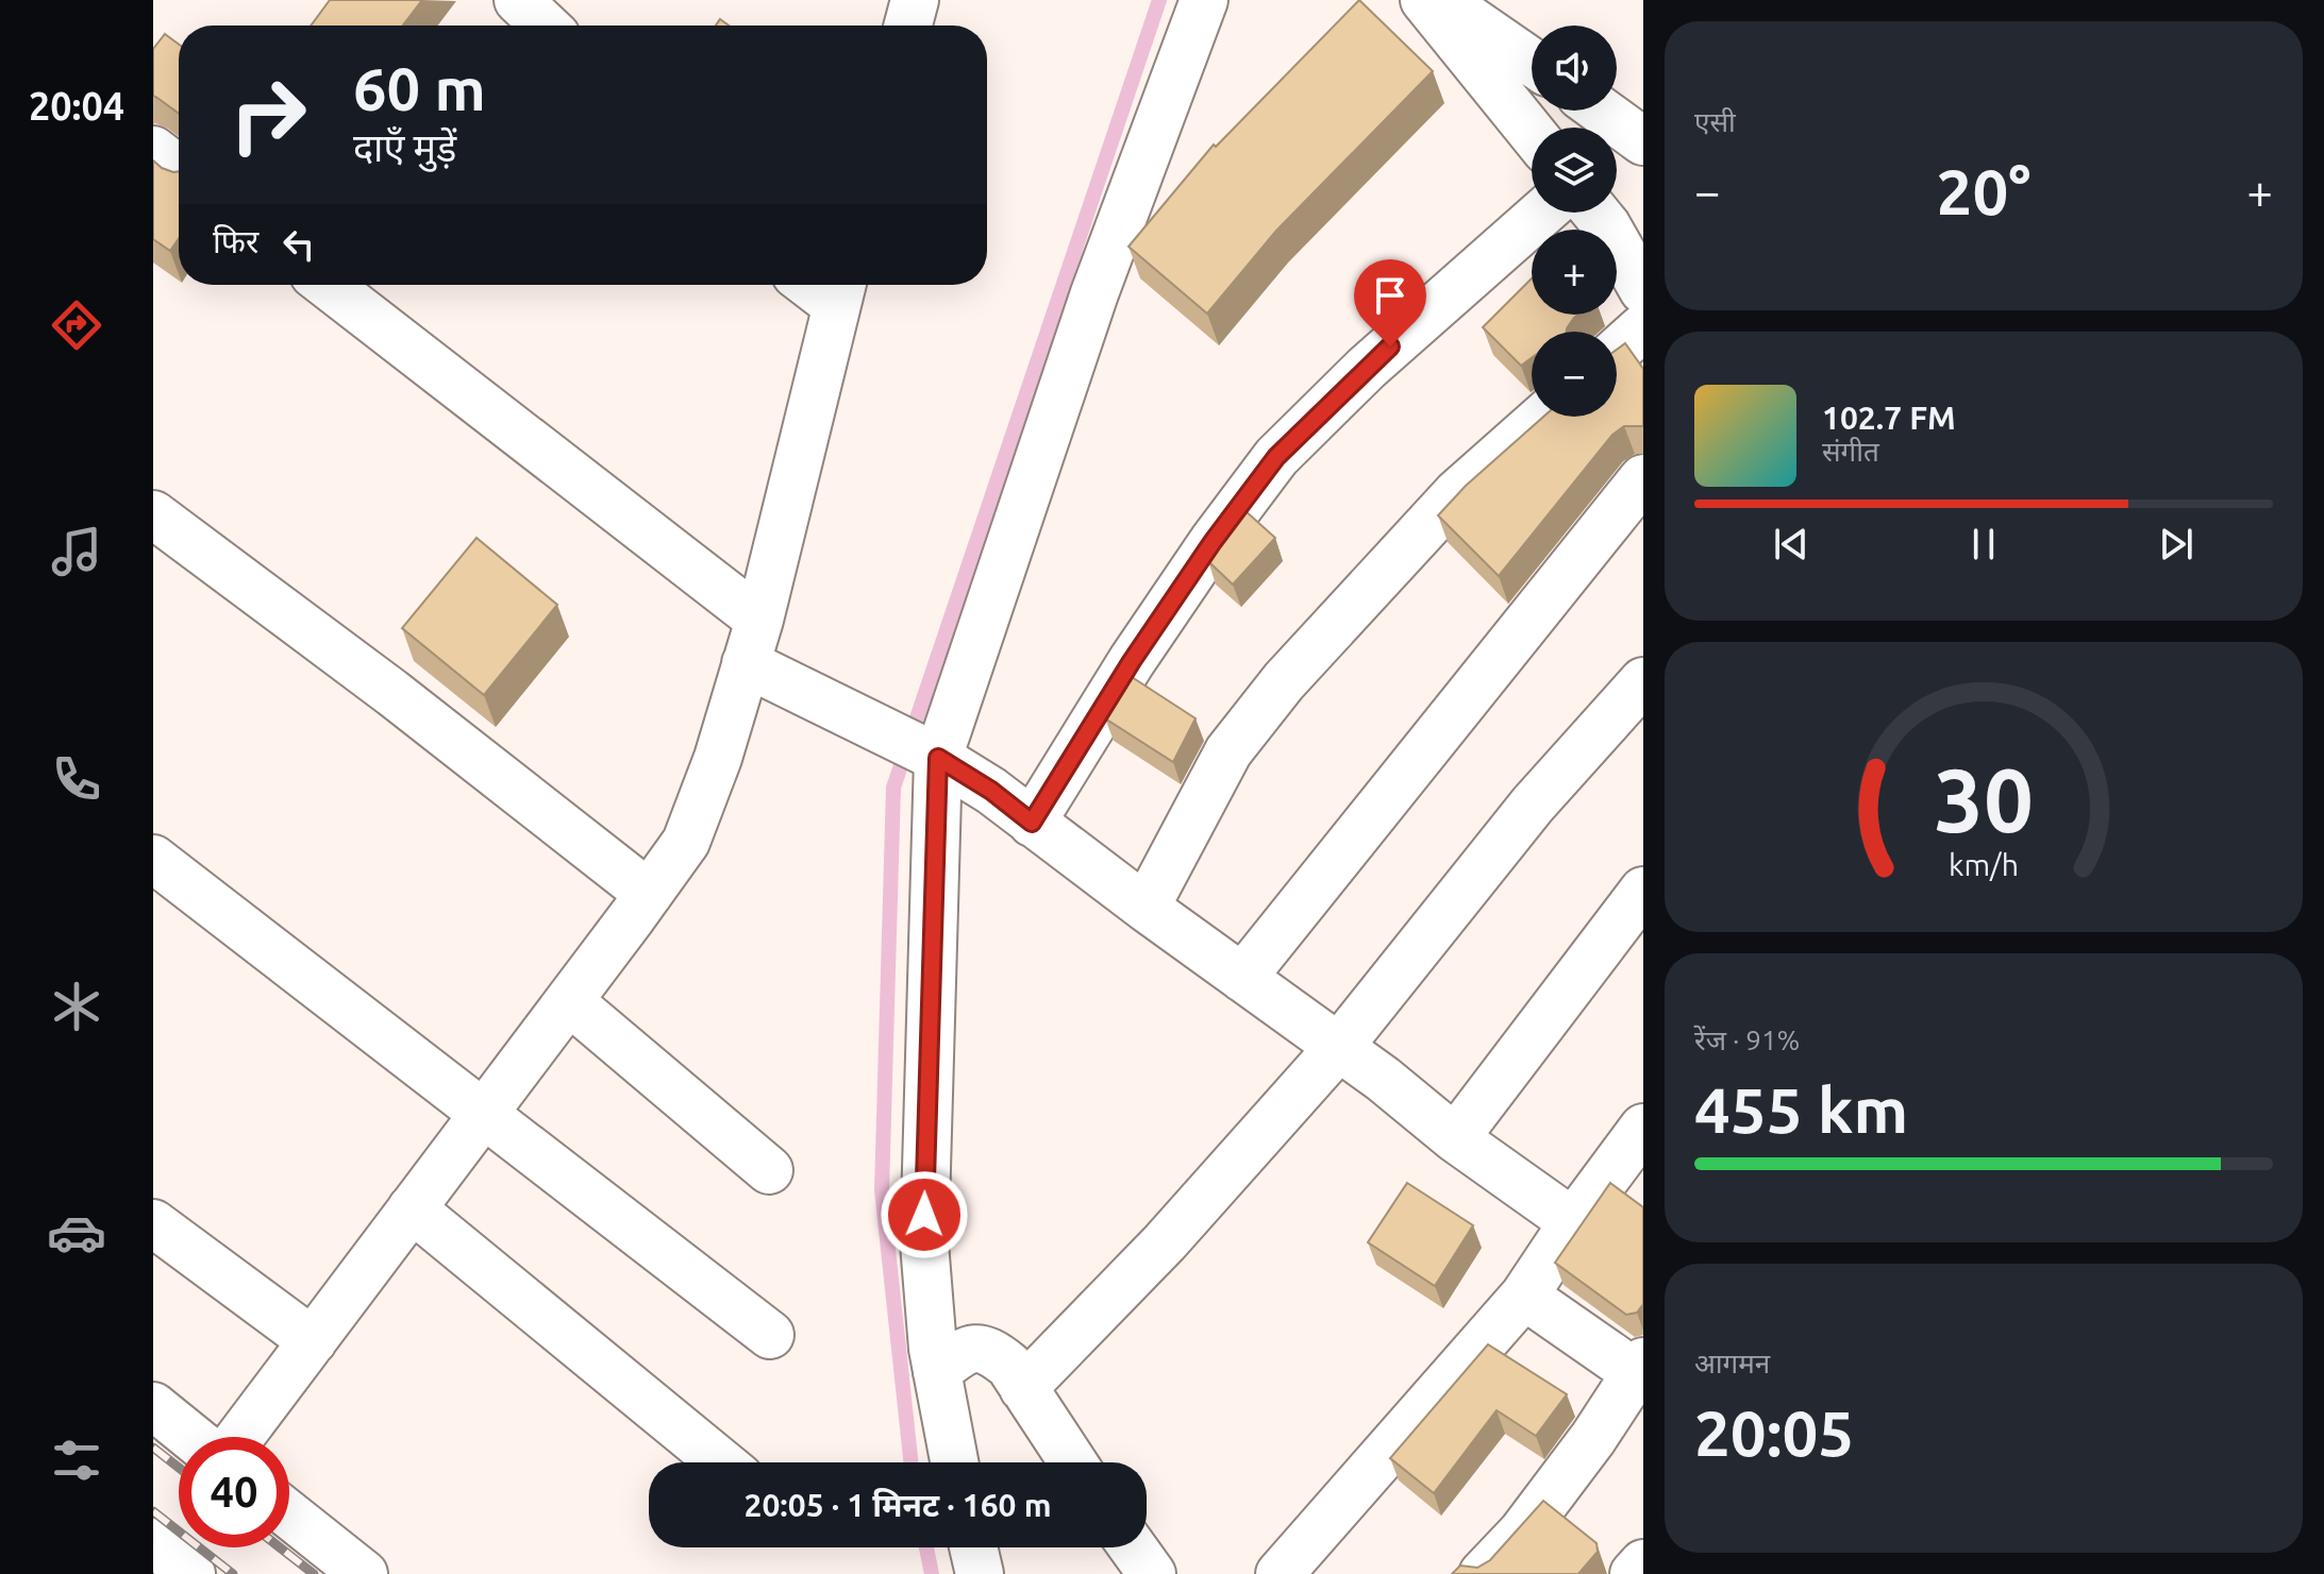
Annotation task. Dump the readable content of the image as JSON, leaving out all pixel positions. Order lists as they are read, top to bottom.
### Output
{
  "page": {
    "tabs": "20:04",
    "tile": [
      "एसी",
      ["रेंज · 91%", "455 km"],
      ["आगमन", "20:05"]
    ],
    "map_buttons": ["+", "−"],
    "turn": ["60 m", "दाएँ मुड़ें"],
    "heat": ["−", "20°", "+"],
    "then": "फिर",
    "song": ["102.7 FM", "संगीत"],
    "limit": "40",
    "trip": "20:05 · 1 मिनट · 160 m",
    "gauge": ["30", "km/h"]
  }
}
